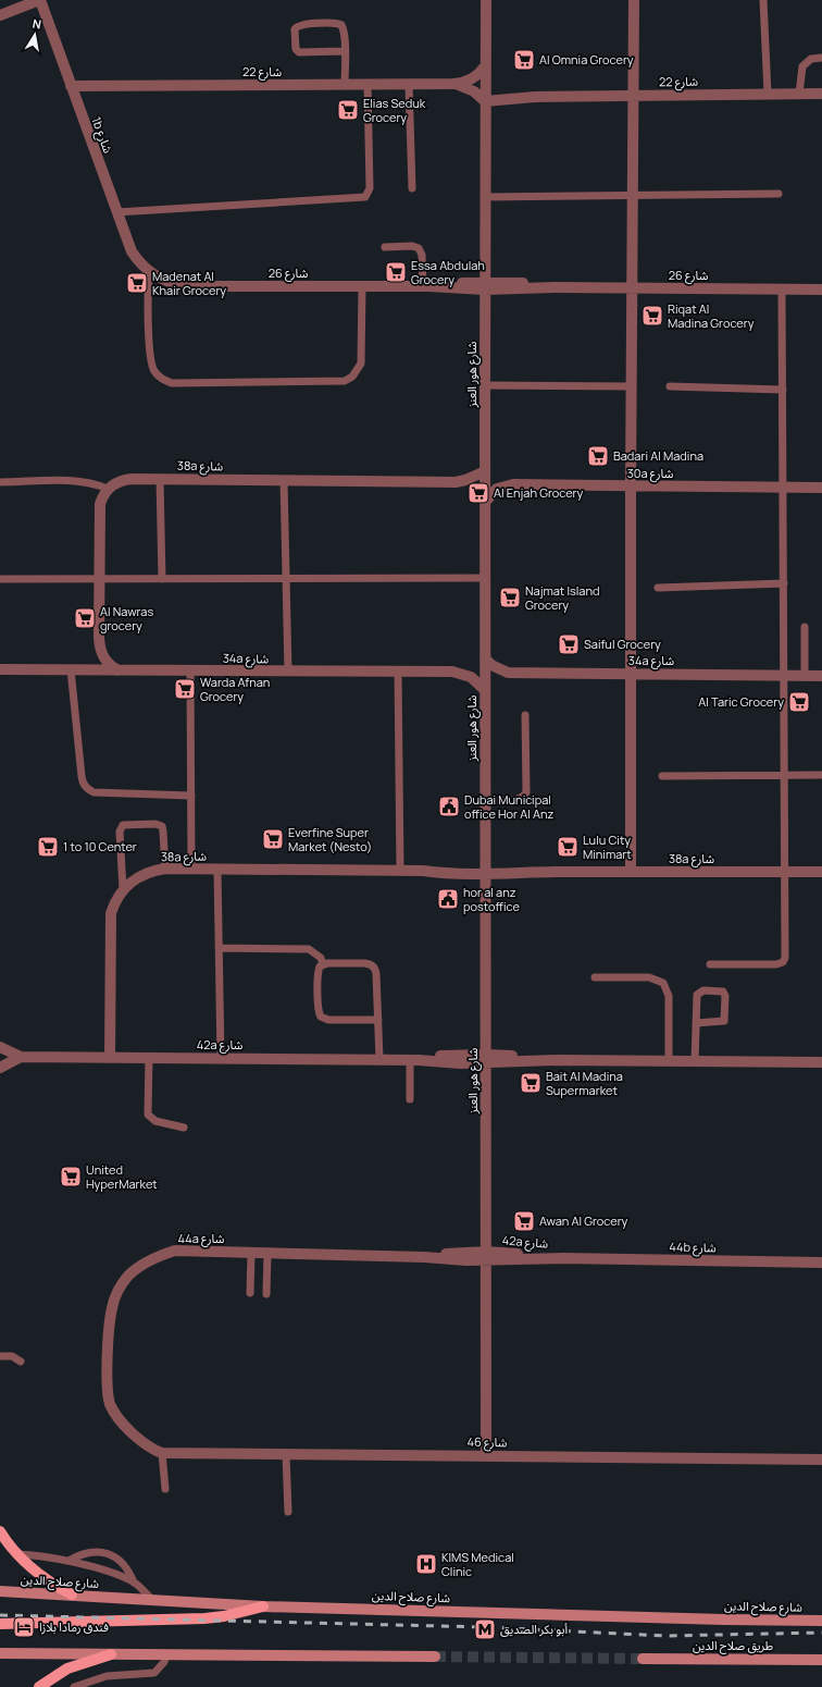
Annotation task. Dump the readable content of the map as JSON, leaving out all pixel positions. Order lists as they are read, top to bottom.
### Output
{
  "streets": {
    "main road": ["شارع صلاح الدين", "طريق صلاح الدين"],
    "street": [
      "شارع 22",
      "1b شارع",
      "شارع 26",
      "شارع هور العنز",
      "38a شارع",
      "30a شارع",
      "34a شارع",
      "42a شارع",
      "44a شارع",
      "44b شارع",
      "شارع 46"
    ]
  },
  "crossings": [
    ["شارع 22", "1b شارع"],
    ["شارع 22", "شارع هور العنز"],
    ["1b شارع", "شارع 26"],
    ["شارع 26", "شارع هور العنز"],
    ["شارع هور العنز", "38a شارع"],
    ["شارع هور العنز", "30a شارع"],
    ["شارع هور العنز", "34a شارع"],
    ["شارع هور العنز", "42a شارع"],
    ["شارع هور العنز", "شارع 46"],
    ["38a شارع", "42a شارع"],
    ["42a شارع", "44a شارع"],
    ["42a شارع", "44b شارع"],
    ["44a شارع", "شارع 46"]
  ],
  "places": {
    "supermarket": [
      "Al Omnia Grocery",
      "Elias Seduk Grocery",
      "Essa Abdulah Grocery",
      "Madenat Al Khair Grocery",
      "Riqat Al Madina Grocery",
      "Badari Al Madina",
      "Al Enjah Grocery",
      "Najmat Island Grocery",
      "Al Nawras grocery",
      "Saiful Grocery",
      "Warda Afnan Grocery",
      "Al Taric Grocery",
      "Everfine Super Market (Nesto)",
      "1 to 10 Center",
      "Lulu City Minimart",
      "Bait Al Madina Supermarket",
      "United HyperMarket",
      "Awan Al Grocery"
    ],
    "public building": ["Dubai Municipal office Hor Al Anz", "hor al anz postoffice"],
    "hospital": ["KIMS Medical Clinic"],
    "hotel": ["فندق رمادا بلازا"],
    "metro station": ["أبو بكر الصديق"]
  },
  "north": "top"
}
